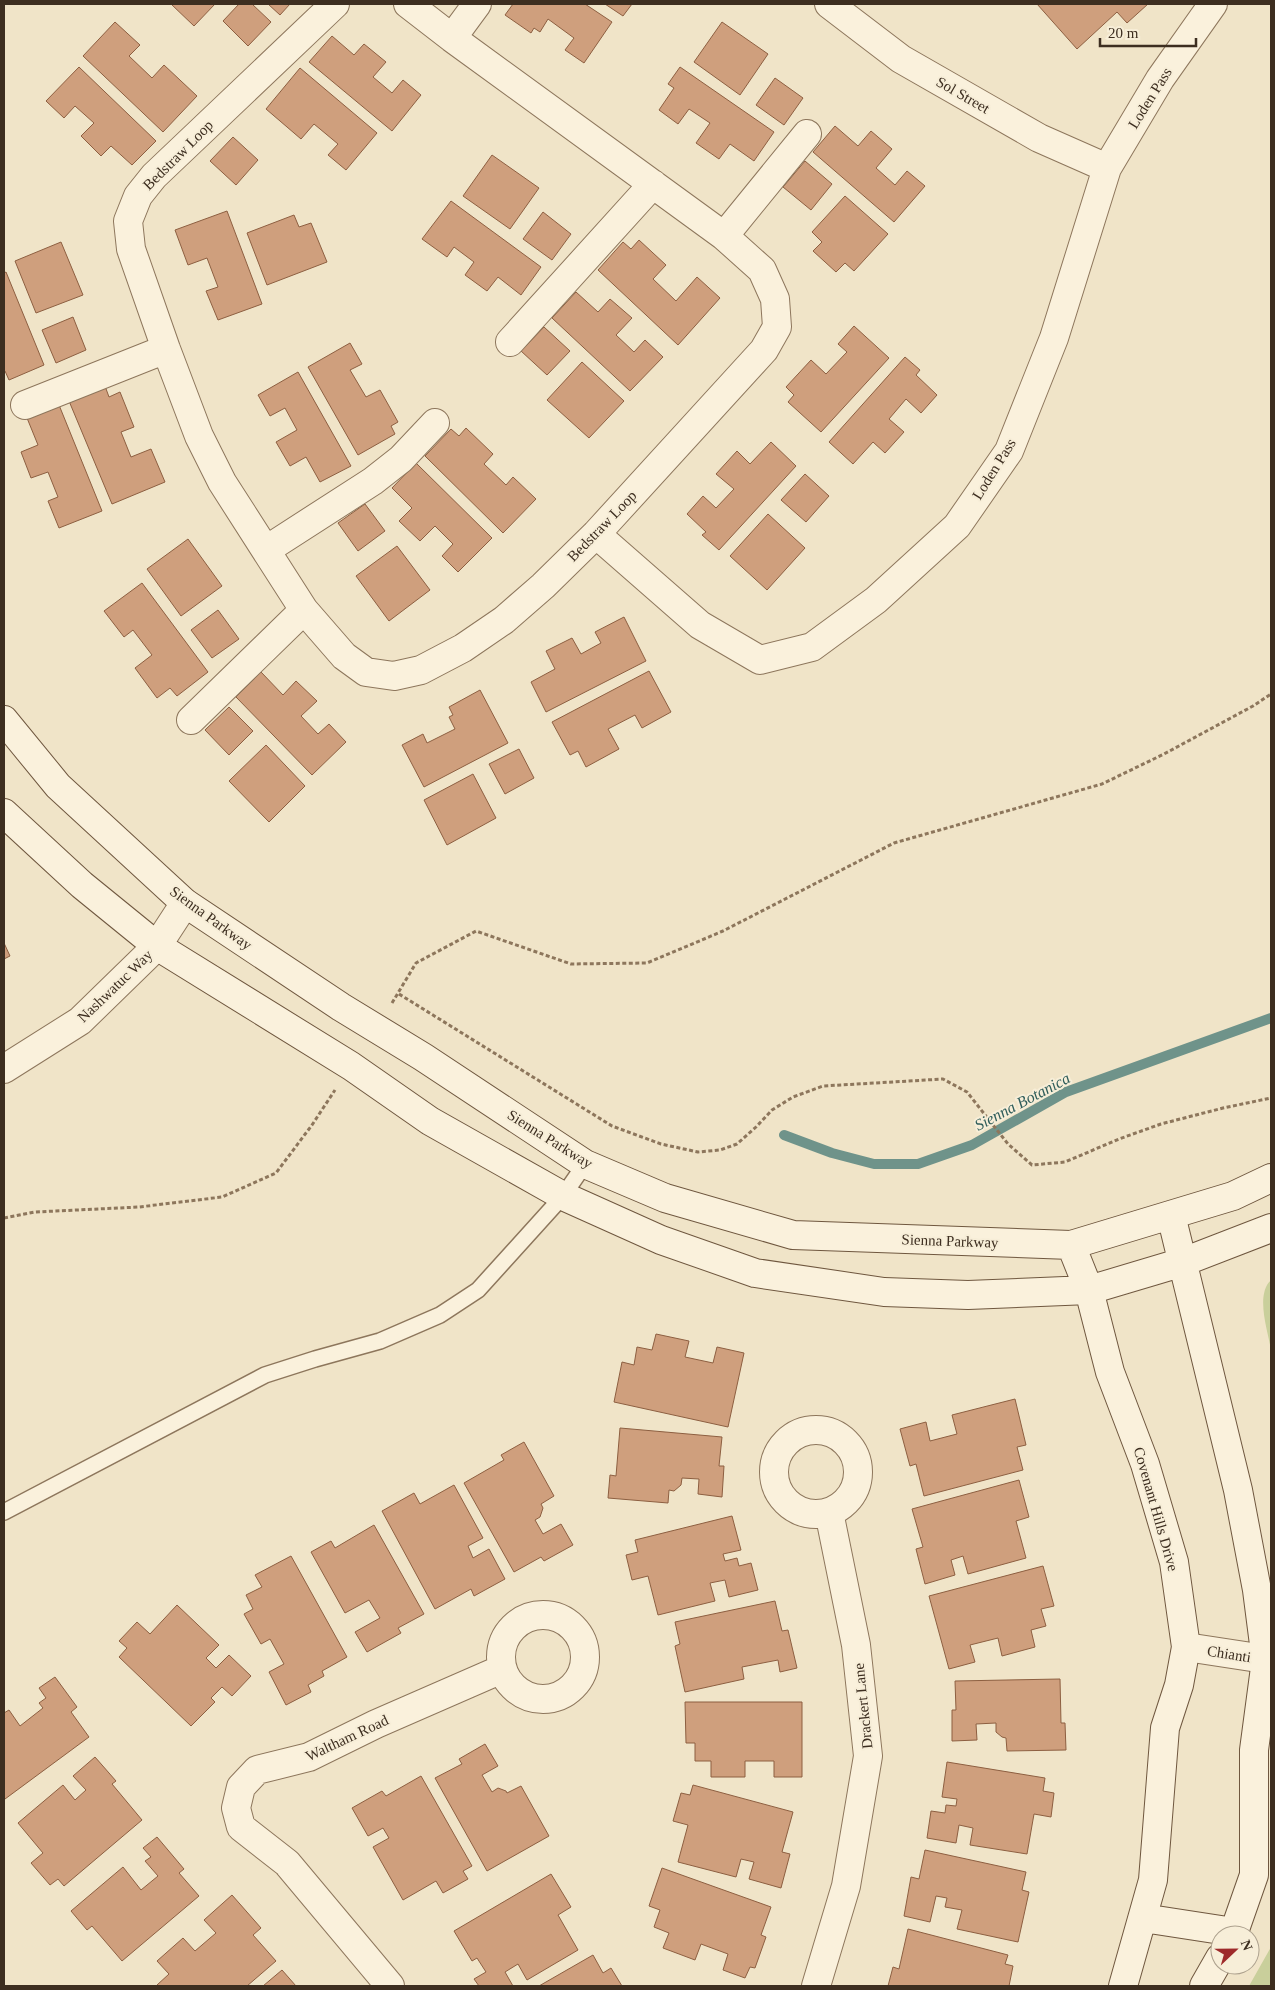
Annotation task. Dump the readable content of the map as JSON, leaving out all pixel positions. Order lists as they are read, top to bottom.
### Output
{
  "streets": {
    "street": [
      "Sol Street",
      "Loden Pass",
      "Bedstraw Loop",
      "Sienna Parkway",
      "Nashwatuc Way",
      "Covenant Hills Drive",
      "Chianti",
      "Drackert Lane",
      "Waltham Road"
    ]
  },
  "crossings": [
    ["Sol Street", "Loden Pass"],
    ["Loden Pass", "Bedstraw Loop"],
    ["Sienna Parkway", "Nashwatuc Way"],
    ["Sienna Parkway", "Covenant Hills Drive"],
    ["Covenant Hills Drive", "Chianti"]
  ],
  "water": ["Sienna Botanica"],
  "scale_bar": "20 m",
  "north": "right"
}
